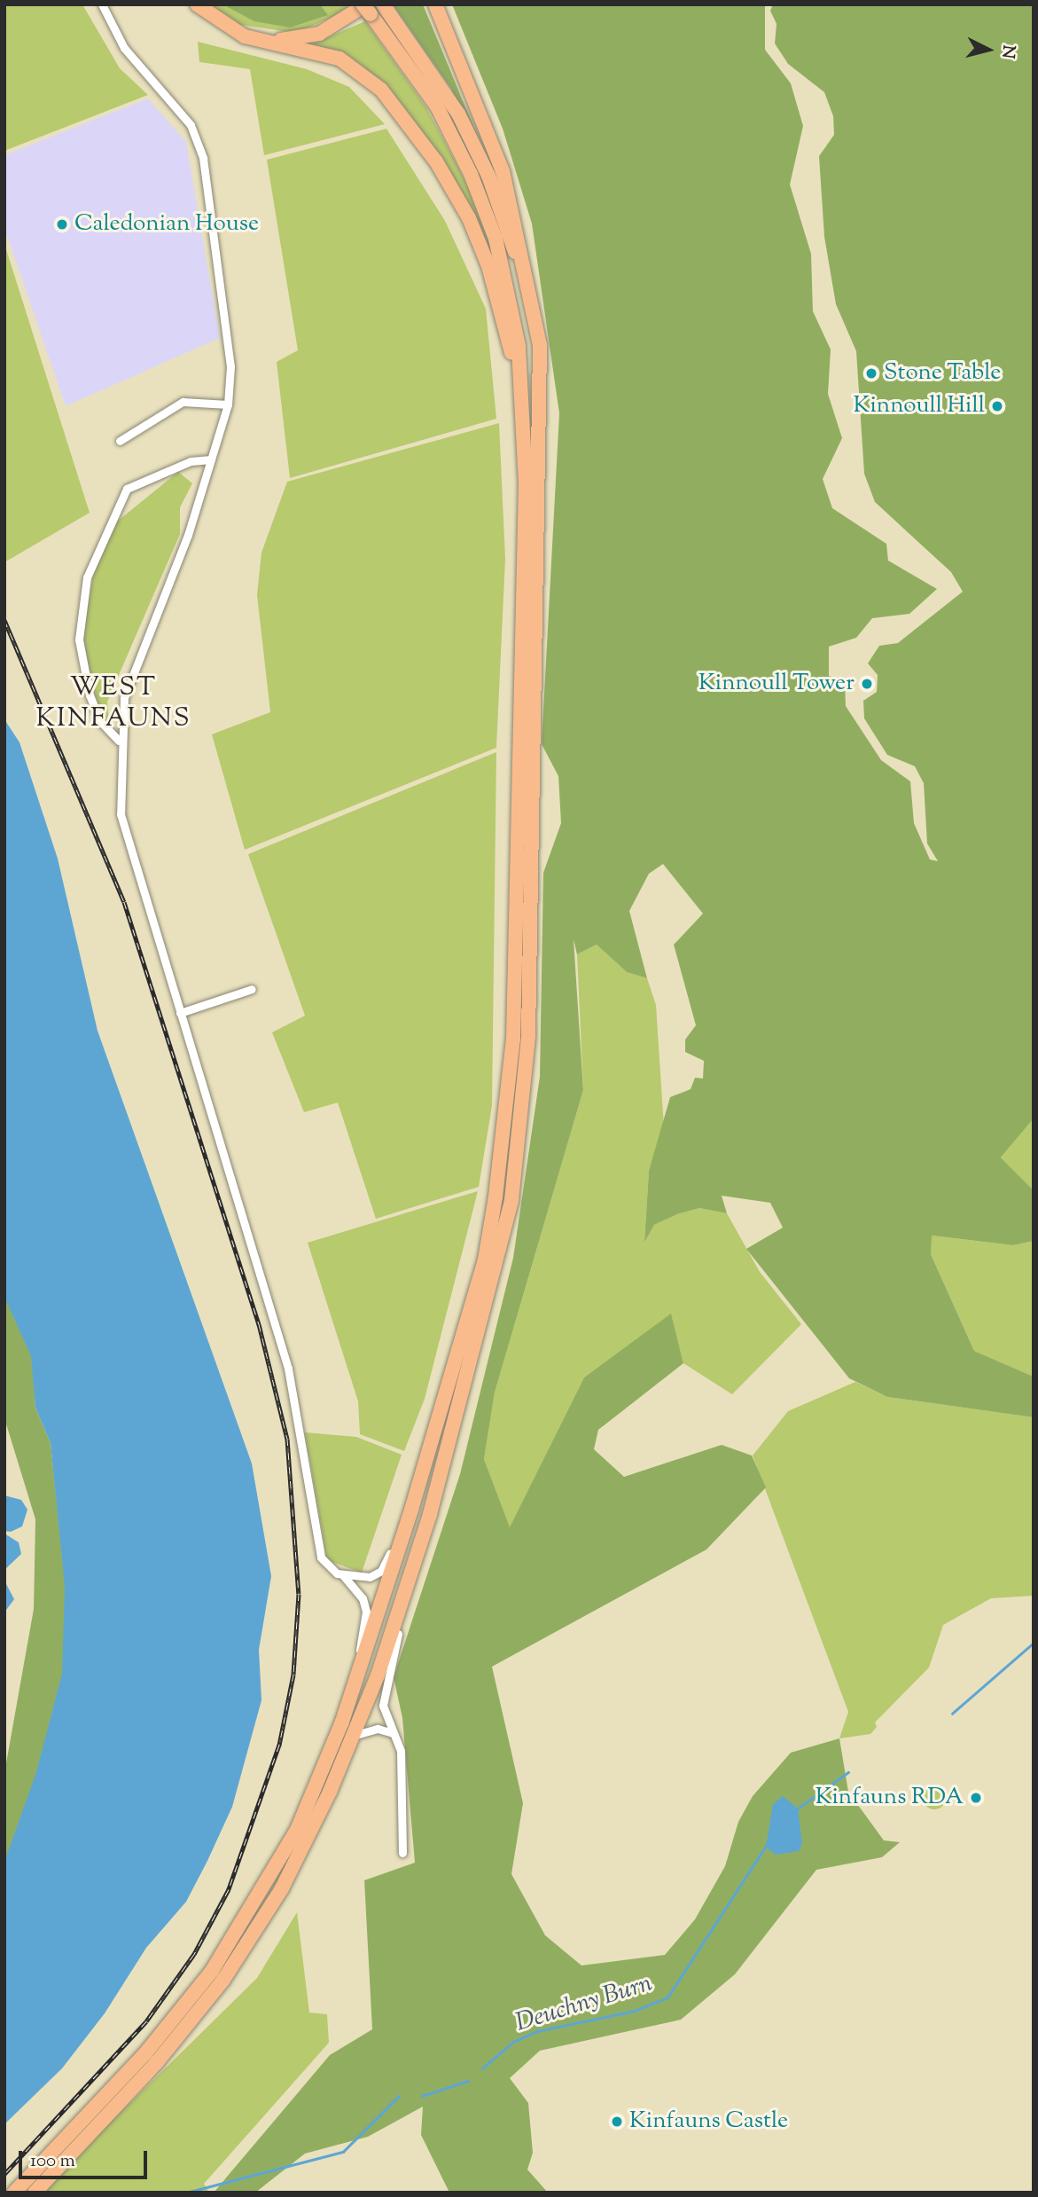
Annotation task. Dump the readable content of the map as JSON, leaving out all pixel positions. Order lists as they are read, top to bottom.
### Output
{
  "districts": ["WEST KINFAUNS"],
  "water": ["Deuchny Burn"],
  "places": [
    "Caledonian House",
    "Stone Table",
    "Kinnoull Hill",
    "Kinnoull Tower",
    "Kinfauns RDA",
    "Kinfauns Castle"
  ],
  "scale_bar": "100 m",
  "north": "right"
}
